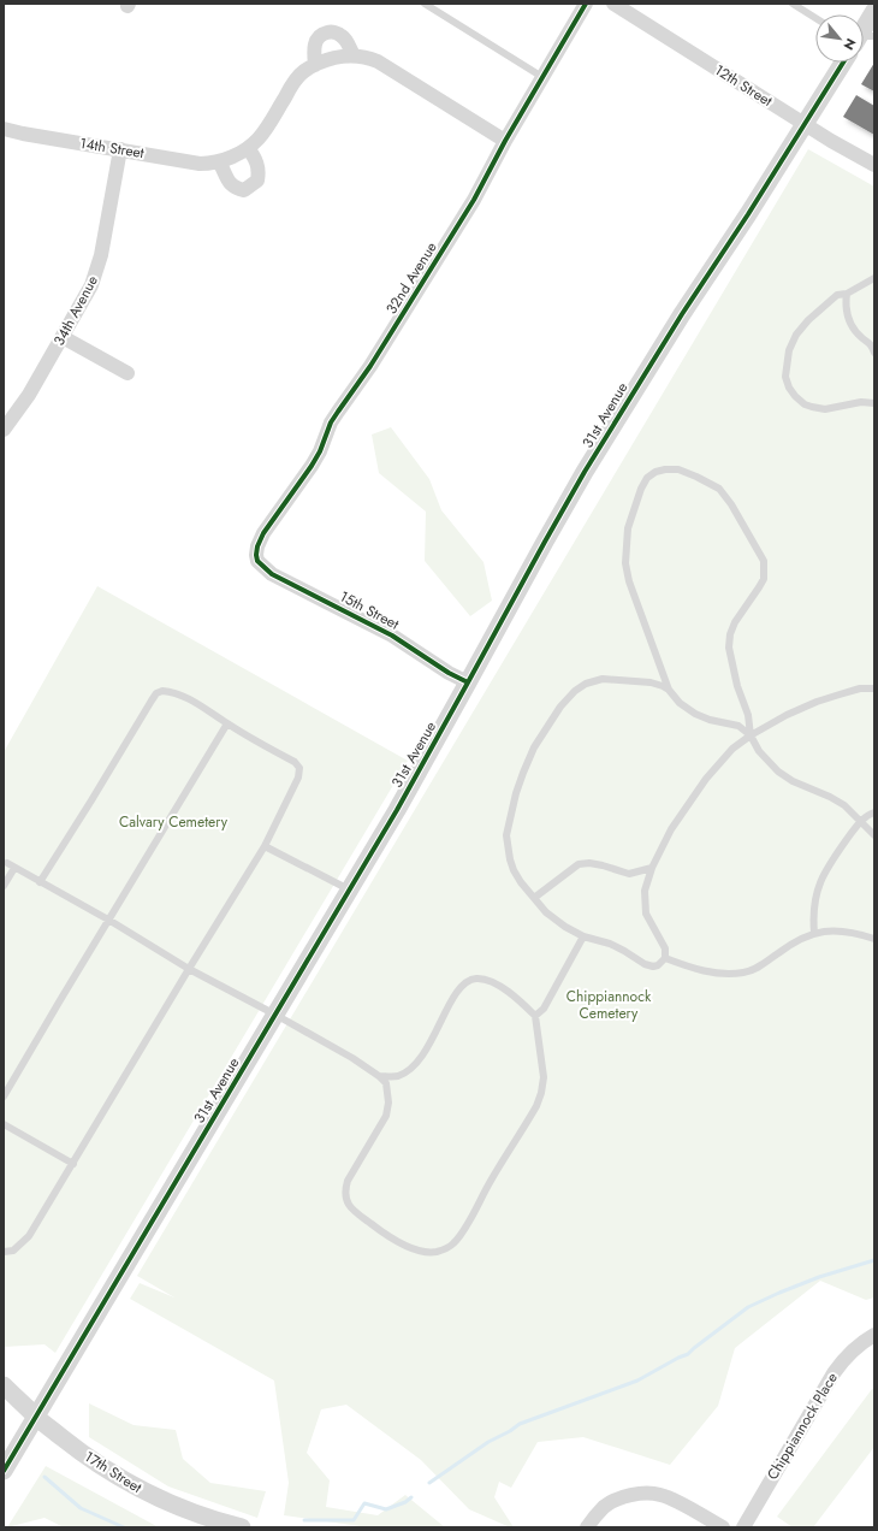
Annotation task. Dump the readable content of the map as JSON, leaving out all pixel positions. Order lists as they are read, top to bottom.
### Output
{
  "streets": {
    "street": [
      "12th Street",
      "14th Street",
      "32nd Avenue",
      "34th Avenue",
      "31st Avenue",
      "15th Street",
      "Chippiannock Place",
      "17th Street"
    ]
  },
  "crossings": [
    ["12th Street", "31st Avenue"],
    ["14th Street", "32nd Avenue"],
    ["14th Street", "34th Avenue"],
    ["32nd Avenue", "15th Street"],
    ["31st Avenue", "15th Street"],
    ["31st Avenue", "17th Street"]
  ],
  "parks": ["Calvary Cemetery", "Chippiannock Cemetery"],
  "north": "bottom right"
}
